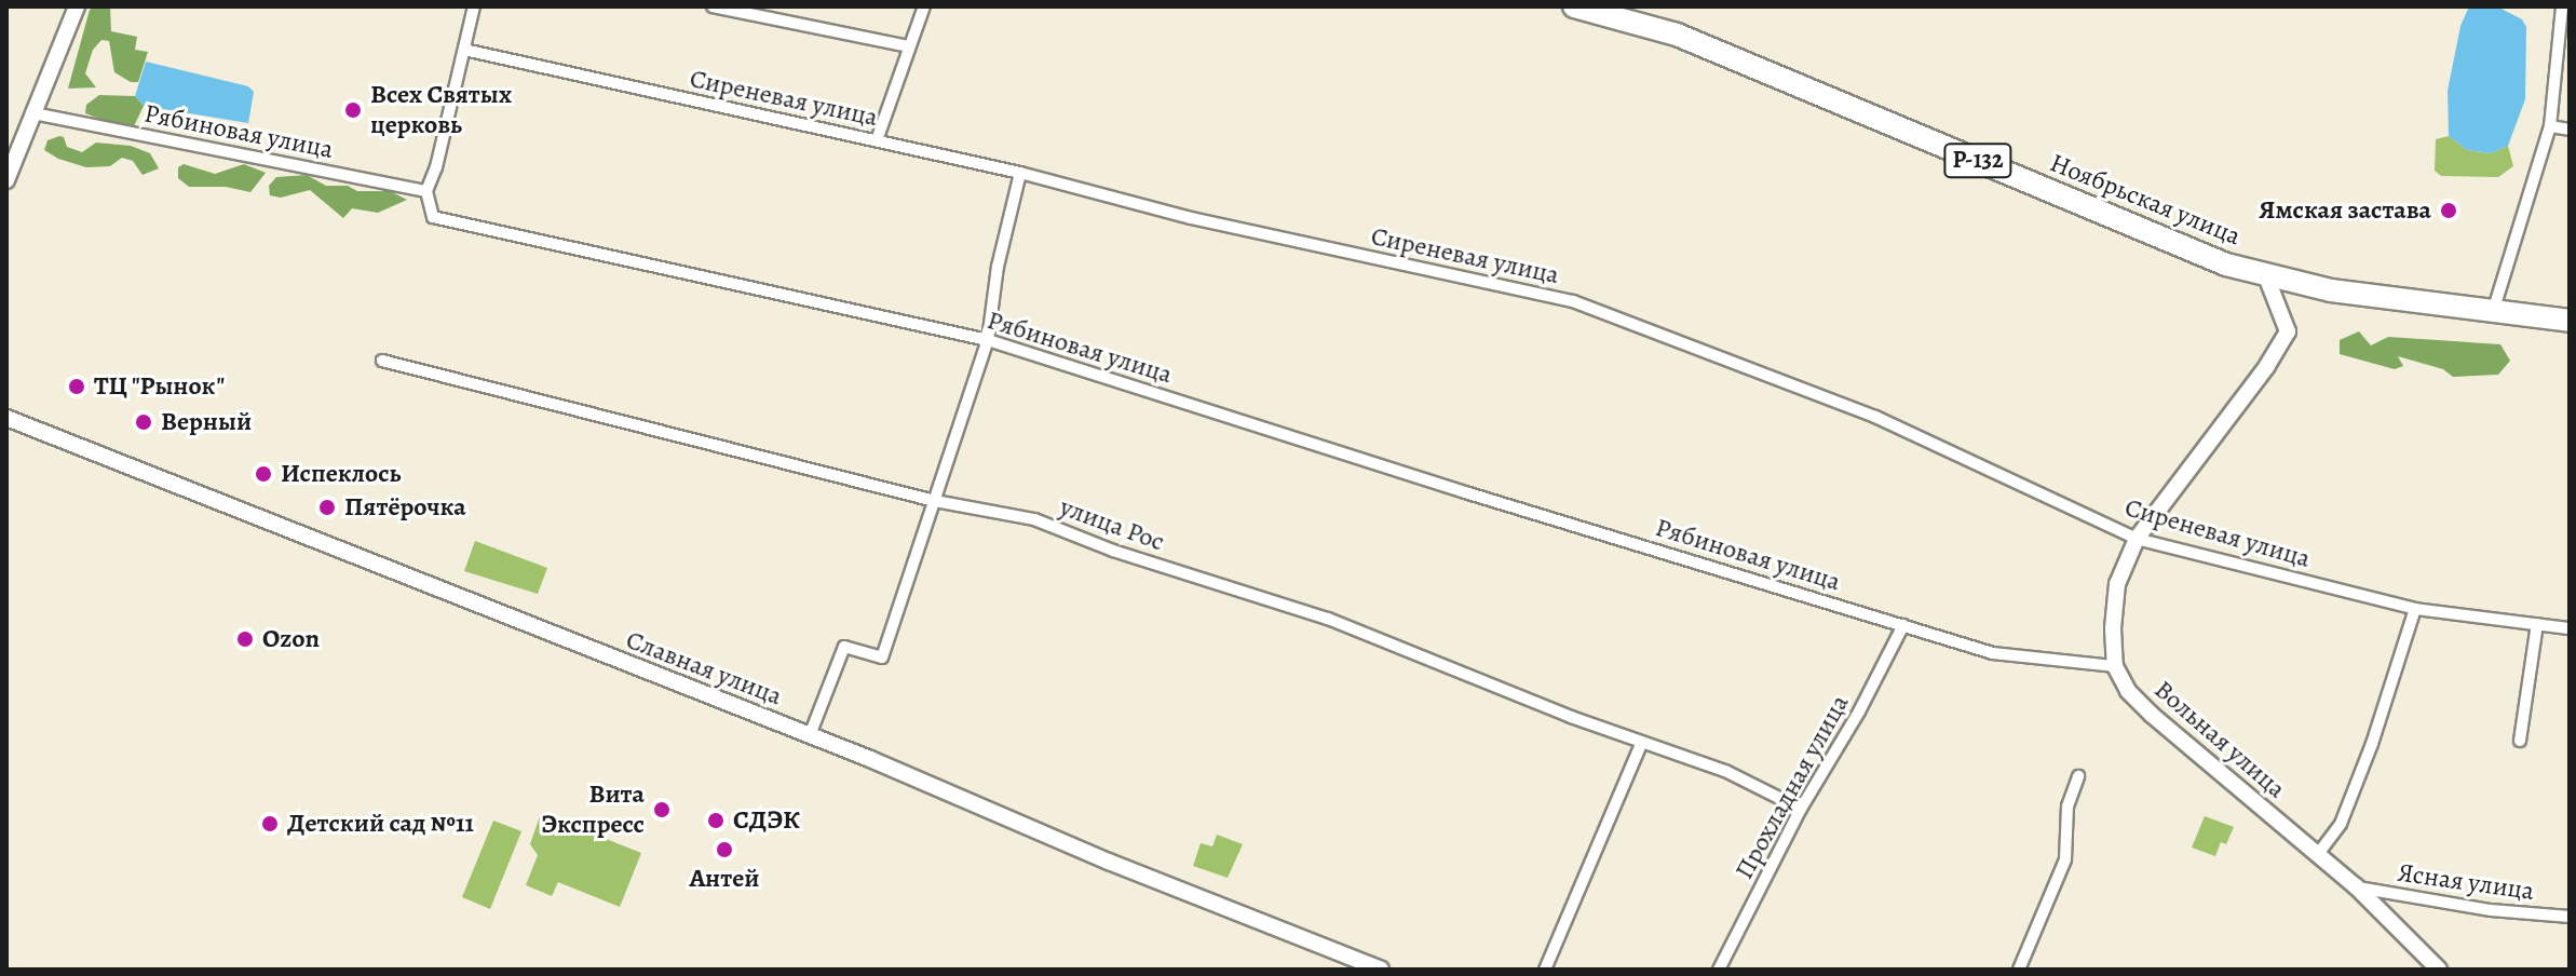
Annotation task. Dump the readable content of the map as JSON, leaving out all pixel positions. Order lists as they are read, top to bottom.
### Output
{
  "streets": {
    "highway": ["Р-132", "Ноябрьская улица"],
    "street": [
      "Сиреневая улица",
      "Рябиновая улица",
      "улица Рос",
      "Славная улица",
      "Вольная улица",
      "Прохладная улица",
      "Ясная улица"
    ]
  },
  "crossings": [
    ["Рябиновая улица", "Вольная улица"],
    ["Рябиновая улица", "Прохладная улица"],
    ["улица Рос", "Прохладная улица"],
    ["Вольная улица", "Ясная улица"]
  ],
  "places": [
    "Всех Святых церковь",
    "Ямская застава",
    "ТЦ \"Рынок\"",
    "Верный",
    "Испеклось",
    "Пятёрочка",
    "Ozon",
    "Вита Экспресс",
    "СДЭК",
    "Детский сад №11",
    "Антей"
  ]
}
